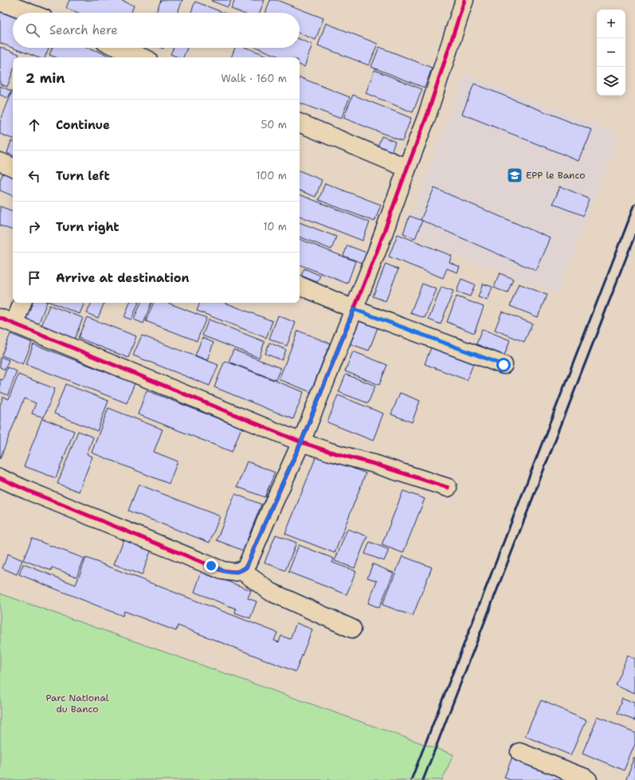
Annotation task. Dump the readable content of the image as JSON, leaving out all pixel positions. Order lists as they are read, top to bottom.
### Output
{
  "parks": ["Parc National du Banco"],
  "places": {
    "school or university": ["EPP le Banco"]
  },
  "page": {
    "map_buttons": ["+", "−"],
    "search": "Search here",
    "heading": ["2 min", "Walk · 160 m"],
    "list": [
      ["Continue", "50 m"],
      ["Turn left", "100 m"],
      ["Turn right", "10 m"],
      "Arrive at destination"
    ]
  }
}
